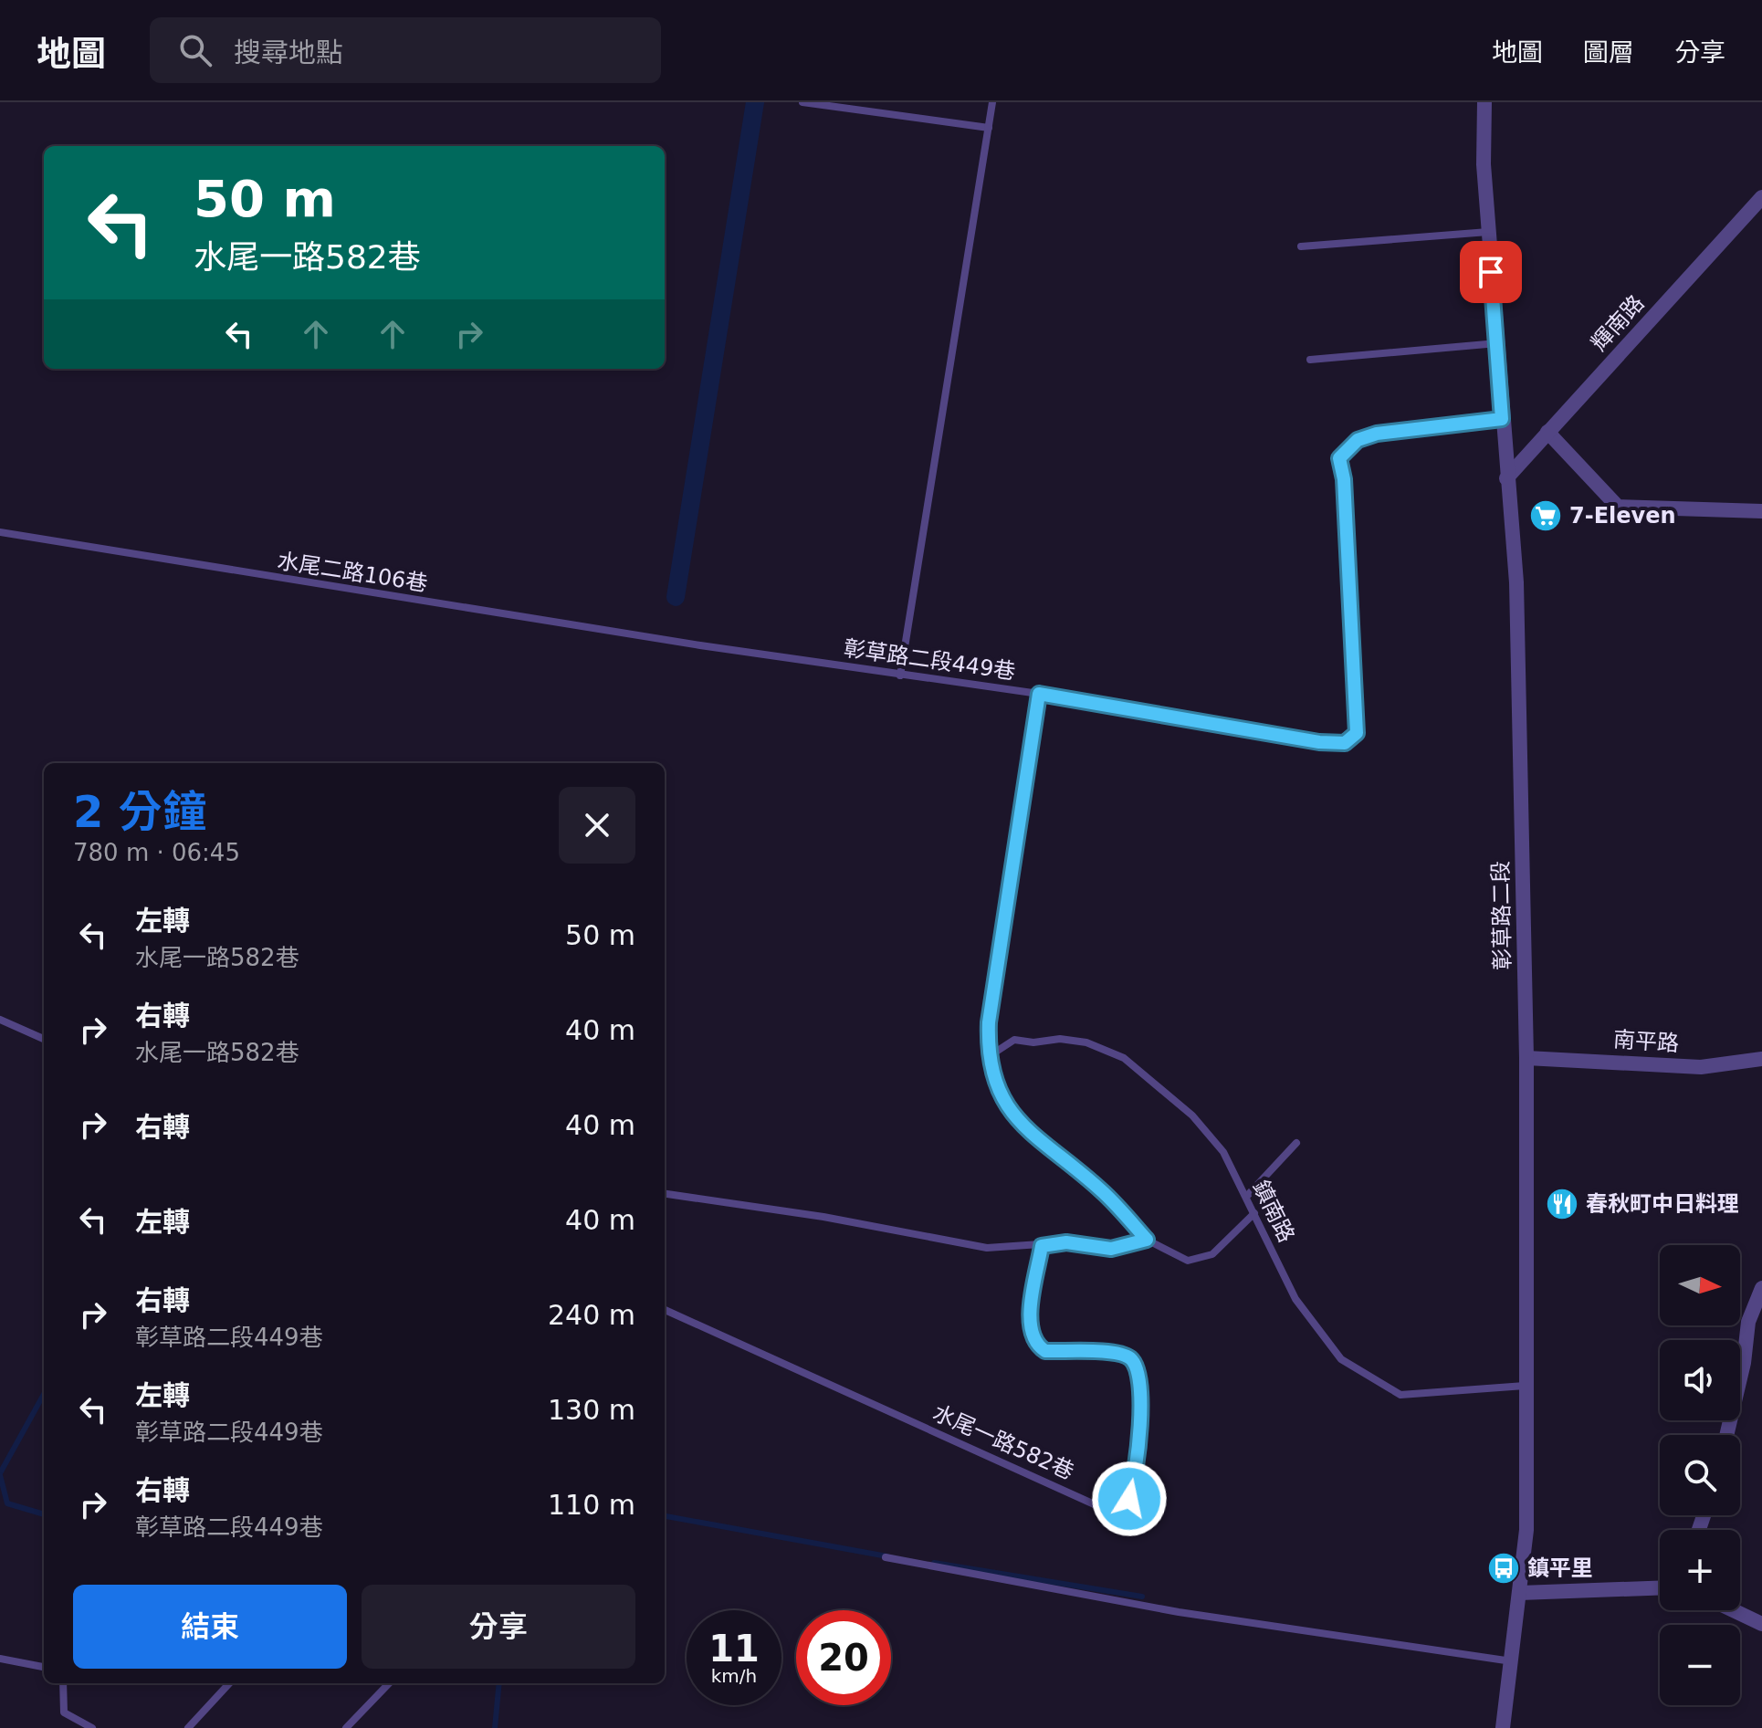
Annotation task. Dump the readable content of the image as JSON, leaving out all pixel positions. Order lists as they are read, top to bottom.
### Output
{
  "streets": {
    "street": ["輝南路", "彰草路二段", "南平路"],
    "lane": [
      "水尾二路106巷",
      "彰草路二段449巷",
      "鎮南路",
      "水尾一路582巷"
    ]
  },
  "crossings": [
    ["輝南路", "彰草路二段"],
    ["水尾二路106巷", "彰草路二段449巷"],
    ["彰草路二段449巷", "彰草路二段"],
    ["彰草路二段", "南平路"],
    ["彰草路二段", "鎮南路"]
  ],
  "places": {
    "supermarket": ["7-Eleven"],
    "restaurant": ["春秋町中日料理"],
    "bus stop": ["鎮平里"]
  },
  "north": "right",
  "page": {
    "header": "地圖",
    "search": "搜尋地點",
    "nav": ["地圖", "圖層", "分享"],
    "turn": ["50 m", "水尾一路582巷"],
    "heading": ["2 分鐘", "780 m · 06:45"],
    "list": [
      {
        "name": "左轉",
        "note": "水尾一路582巷",
        "value": "50 m"
      },
      {
        "name": "右轉",
        "note": "水尾一路582巷",
        "value": "40 m"
      },
      {
        "name": "右轉",
        "value": "40 m"
      },
      {
        "name": "左轉",
        "value": "40 m"
      },
      {
        "name": "右轉",
        "note": "彰草路二段449巷",
        "value": "240 m"
      },
      {
        "name": "左轉",
        "note": "彰草路二段449巷",
        "value": "130 m"
      },
      {
        "name": "右轉",
        "note": "彰草路二段449巷",
        "value": "110 m"
      }
    ],
    "map_buttons": ["+", "−"],
    "buttons": ["結束", "分享"],
    "speed": "11 km/h",
    "limit": "20"
  }
}
